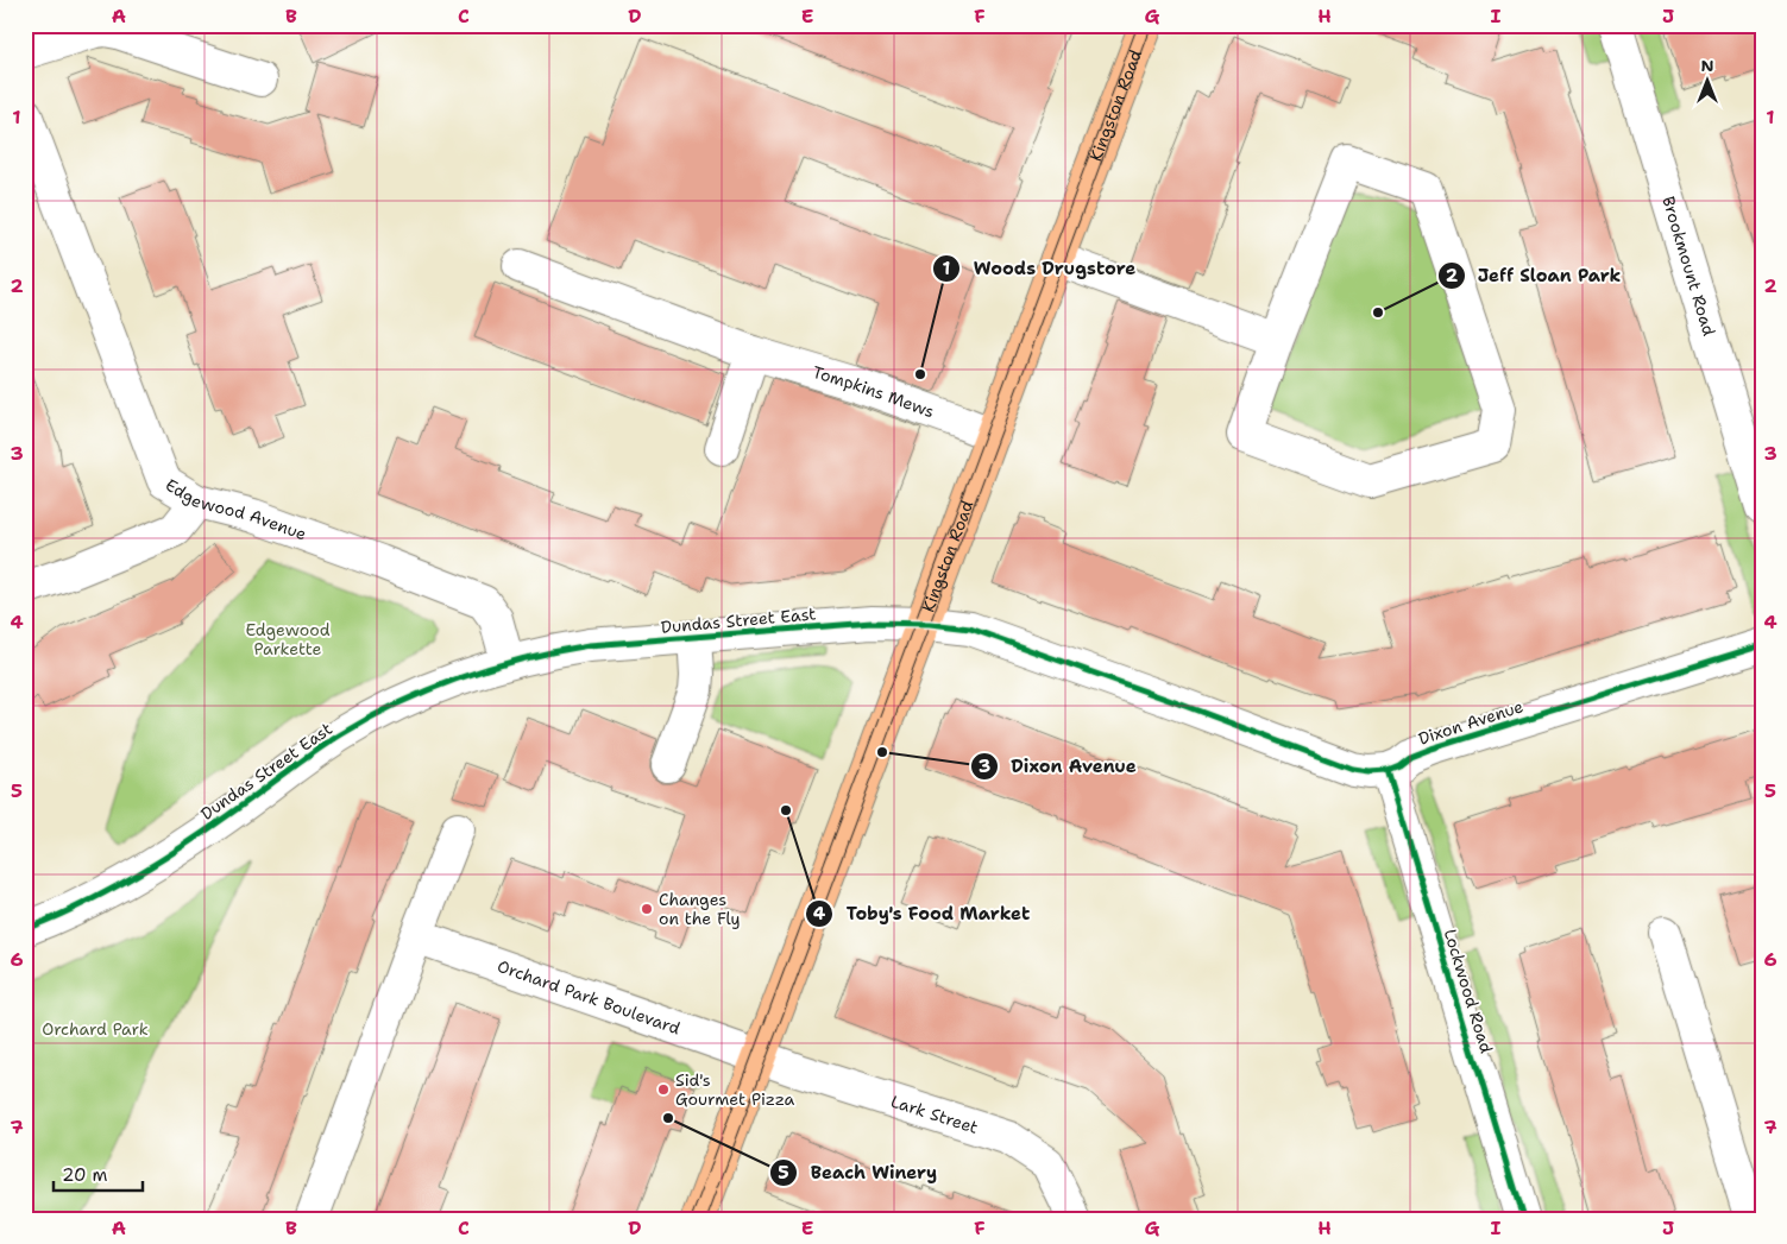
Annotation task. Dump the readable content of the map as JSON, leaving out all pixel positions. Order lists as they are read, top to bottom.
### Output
{
  "streets": {
    "main road": ["Kingston Road"],
    "street": [
      "Brookmount Road",
      "Tompkins Mews",
      "Edgewood Avenue",
      "Dundas Street East",
      "Dixon Avenue",
      "Lockwood Road",
      "Orchard Park Boulevard",
      "Lark Street"
    ]
  },
  "crossings": [
    ["Kingston Road", "Tompkins Mews"],
    ["Kingston Road", "Dundas Street East"],
    ["Kingston Road", "Dixon Avenue"],
    ["Kingston Road", "Orchard Park Boulevard"],
    ["Kingston Road", "Lark Street"],
    ["Edgewood Avenue", "Dundas Street East"],
    ["Dundas Street East", "Dixon Avenue"],
    ["Dixon Avenue", "Lockwood Road"],
    ["Orchard Park Boulevard", "Lark Street"]
  ],
  "parks": ["Edgewood Parkette", "Orchard Park"],
  "places": [
    "Jeff Sloan Park",
    "Woods Drugstore",
    "Dixon Avenue",
    "Toby's Food Market",
    "Changes on the Fly",
    "Sid's Gourmet Pizza",
    "Beach Winery"
  ],
  "scale_bar": "20 m",
  "north": "top",
  "grid": {
    "columns": [
      "A",
      "B",
      "C",
      "D",
      "E",
      "F",
      "G",
      "H",
      "I",
      "J"
    ],
    "rows": [
      "1",
      "2",
      "3",
      "4",
      "5",
      "6",
      "7"
    ]
  }
}
